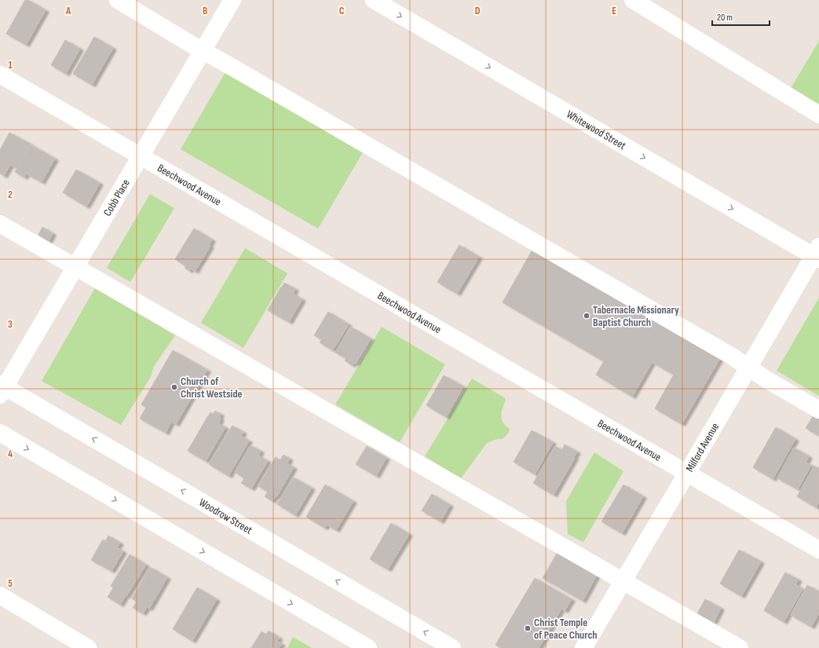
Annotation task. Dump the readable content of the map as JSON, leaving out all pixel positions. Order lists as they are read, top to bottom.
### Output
{
  "streets": {
    "street": [
      "Whitewood Street",
      "Beechwood Avenue",
      "Cobb Place",
      "Milford Avenue",
      "Woodrow Street"
    ]
  },
  "crossings": [
    ["Whitewood Street", "Milford Avenue"],
    ["Beechwood Avenue", "Cobb Place"],
    ["Beechwood Avenue", "Milford Avenue"],
    ["Cobb Place", "Woodrow Street"]
  ],
  "places": ["Tabernacle Missionary Baptist Church", "Church of Christ Westside", "Christ Temple of Peace Church"],
  "scale_bar": "20 m",
  "grid": {
    "columns": [
      "A",
      "B",
      "C",
      "D",
      "E"
    ],
    "rows": [
      "1",
      "2",
      "3",
      "4",
      "5"
    ]
  }
}
